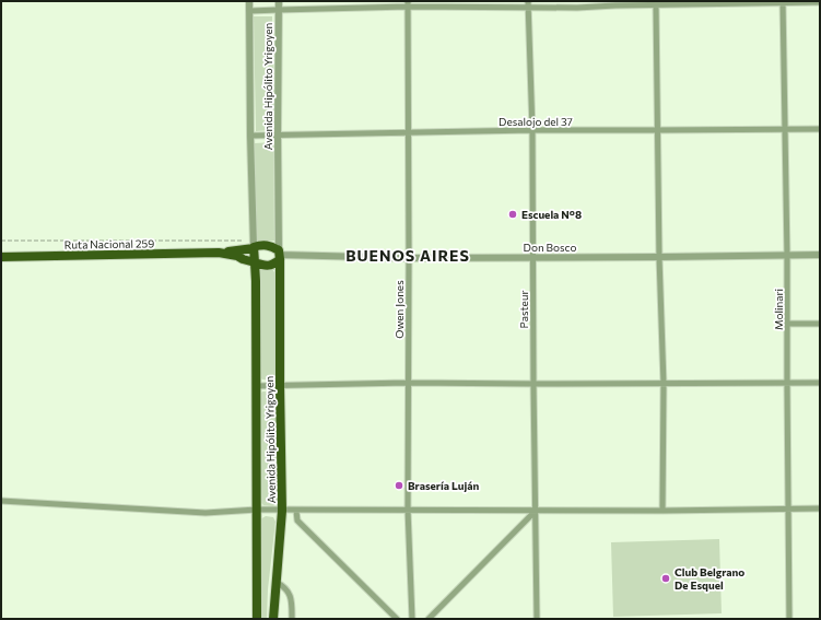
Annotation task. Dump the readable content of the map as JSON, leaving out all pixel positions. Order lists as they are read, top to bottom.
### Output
{
  "streets": {
    "highway": ["Avenida Hipólito Yrigoyen", "Ruta Nacional 259"],
    "street": [
      "Desalojo del 37",
      "Don Bosco",
      "Owen Jones",
      "Pasteur",
      "Molinari"
    ]
  },
  "crossings": [
    ["Avenida Hipólito Yrigoyen", "Desalojo del 37"],
    ["Avenida Hipólito Yrigoyen", "Ruta Nacional 259"],
    ["Avenida Hipólito Yrigoyen", "Don Bosco"],
    ["Desalojo del 37", "Owen Jones"],
    ["Desalojo del 37", "Pasteur"],
    ["Desalojo del 37", "Molinari"],
    ["Ruta Nacional 259", "Don Bosco"],
    ["Don Bosco", "Owen Jones"],
    ["Don Bosco", "Pasteur"],
    ["Don Bosco", "Molinari"]
  ],
  "districts": ["BUENOS AIRES"],
  "places": ["Escuela N°8", "Brasería Luján", "Club Belgrano De Esquel"]
}
